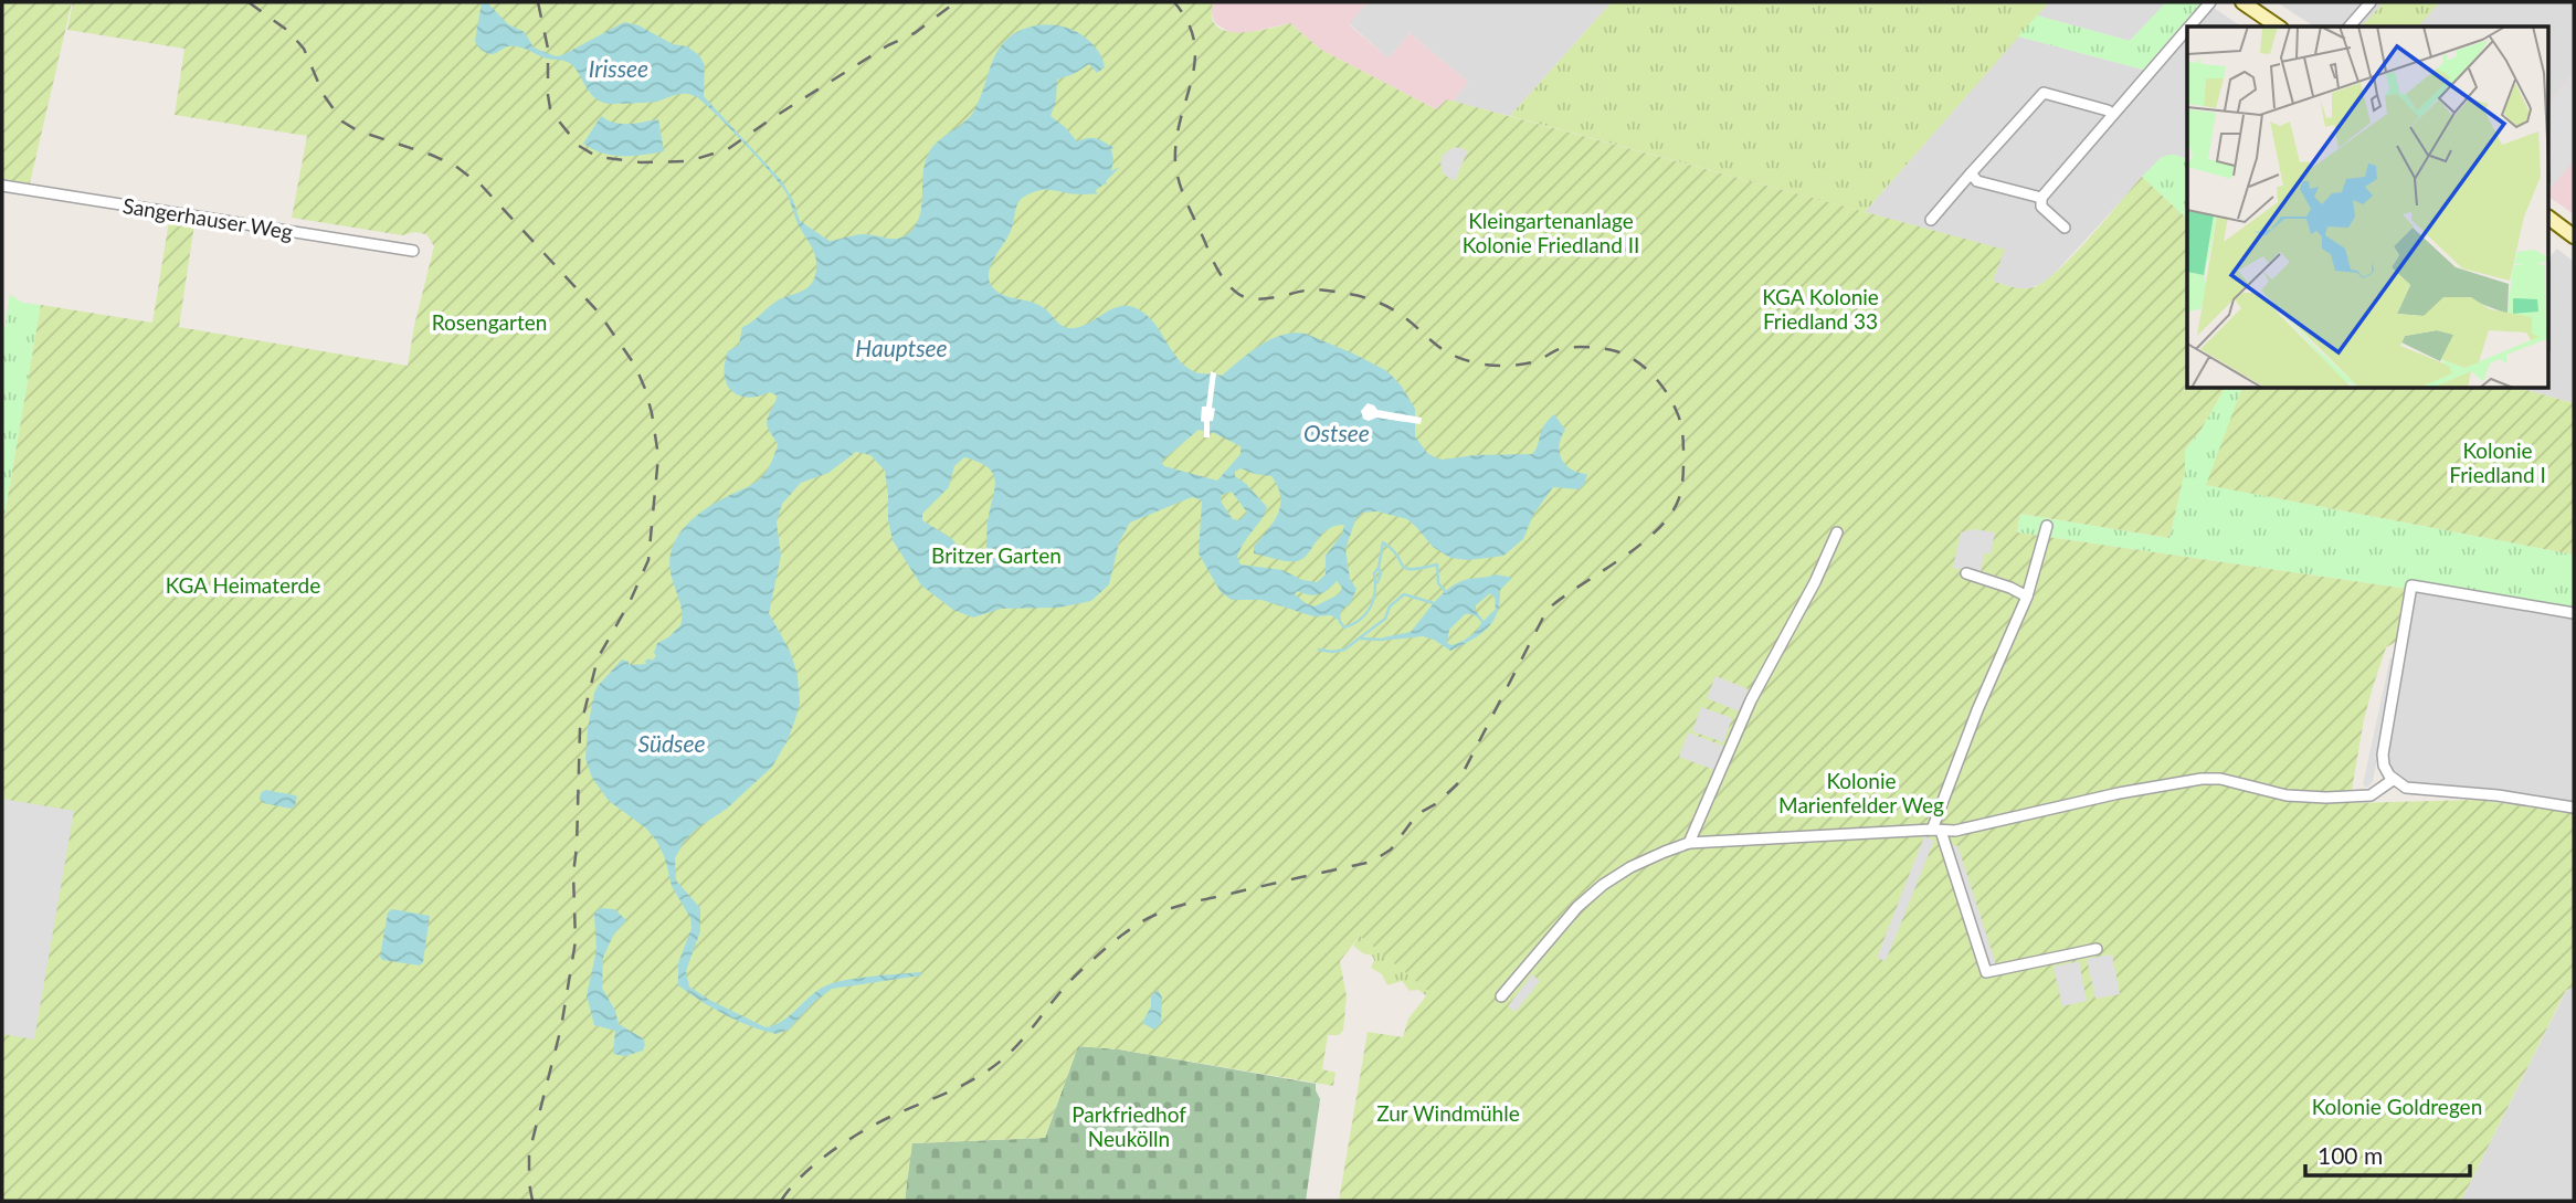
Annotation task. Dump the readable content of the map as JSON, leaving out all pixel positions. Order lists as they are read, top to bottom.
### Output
{
  "streets": {
    "street": ["Sangerhauser Weg"]
  },
  "water": [
    "Irissee",
    "Hauptsee",
    "Ostsee",
    "Südsee"
  ],
  "parks": [
    "Kleingartenanlage Kolonie Friedland II",
    "KGA Kolonie Friedland 33",
    "Rosengarten",
    "Kolonie Friedland I",
    "Britzer Garten",
    "KGA Heimaterde",
    "Kolonie Marienfelder Weg",
    "Kolonie Goldregen",
    "Zur Windmühle",
    "Parkfriedhof Neukölln"
  ],
  "scale_bar": "100 m"
}
